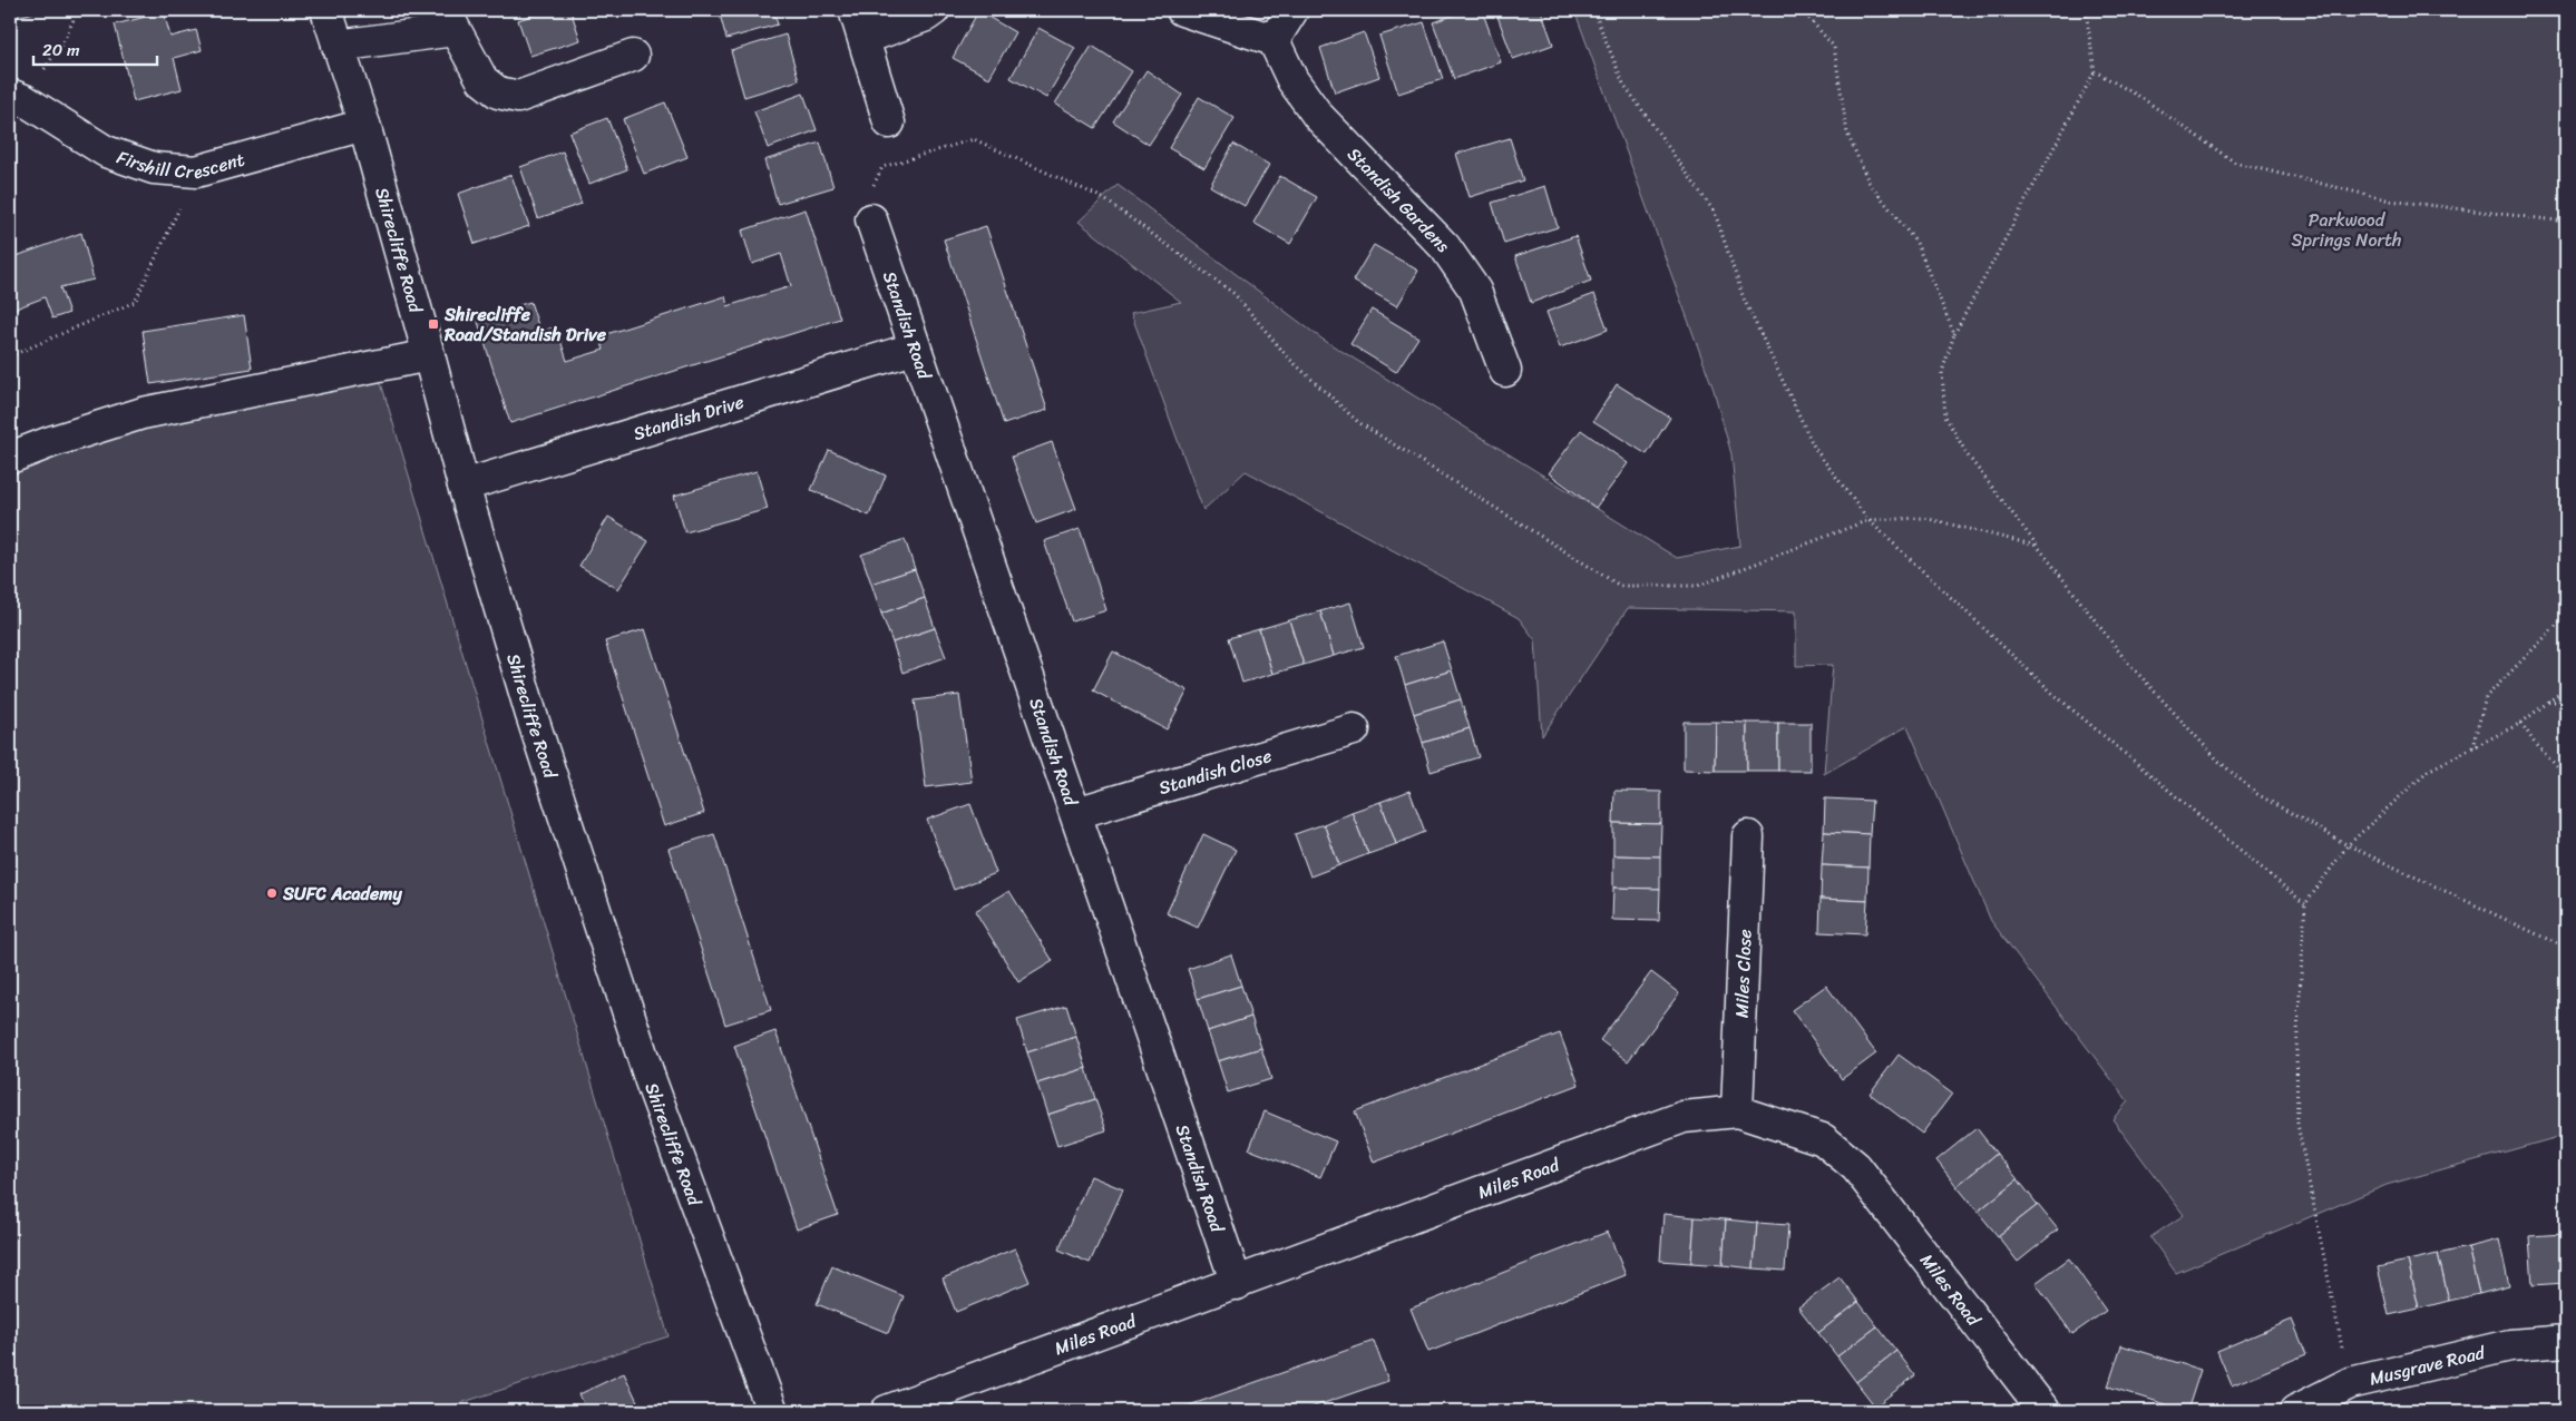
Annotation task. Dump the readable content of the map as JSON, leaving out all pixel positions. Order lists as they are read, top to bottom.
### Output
{
  "streets": {
    "street": [
      "Firshill Crescent",
      "Standish Gardens",
      "Shirecliffe Road",
      "Standish Road",
      "Standish Drive",
      "Standish Close",
      "Miles Close",
      "Miles Road",
      "Musgrave Road"
    ]
  },
  "crossings": [
    ["Firshill Crescent", "Shirecliffe Road"],
    ["Shirecliffe Road", "Standish Drive"],
    ["Standish Road", "Standish Drive"],
    ["Standish Road", "Standish Close"],
    ["Standish Road", "Miles Road"],
    ["Miles Close", "Miles Road"]
  ],
  "parks": ["Parkwood Springs North"],
  "places": {
    "transit": ["Shirecliffe Road/Standish Drive"],
    "other": ["SUFC Academy"]
  },
  "scale_bar": "20 m"
}
